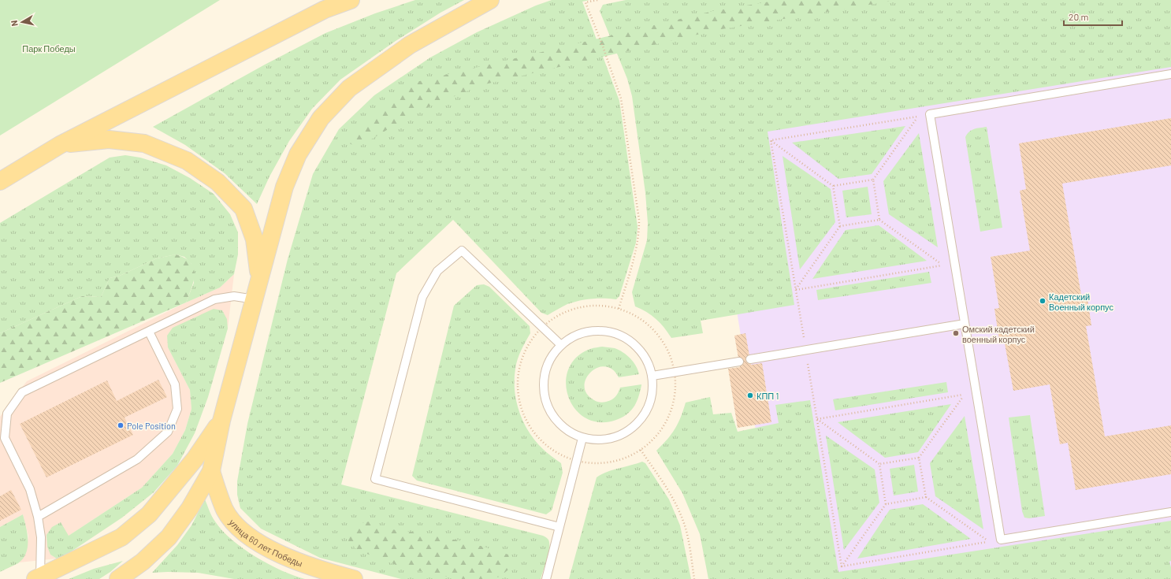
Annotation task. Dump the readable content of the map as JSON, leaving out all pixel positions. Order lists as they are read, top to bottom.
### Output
{
  "streets": {
    "main road": ["улица 60 лет Победы"]
  },
  "parks": ["Парк Победы"],
  "places": [
    "Кадетский Военный корпус",
    "Омский кадетский военный корпус",
    "КПП 1",
    "Pole Position"
  ],
  "scale_bar": "20 m",
  "north": "left"
}
